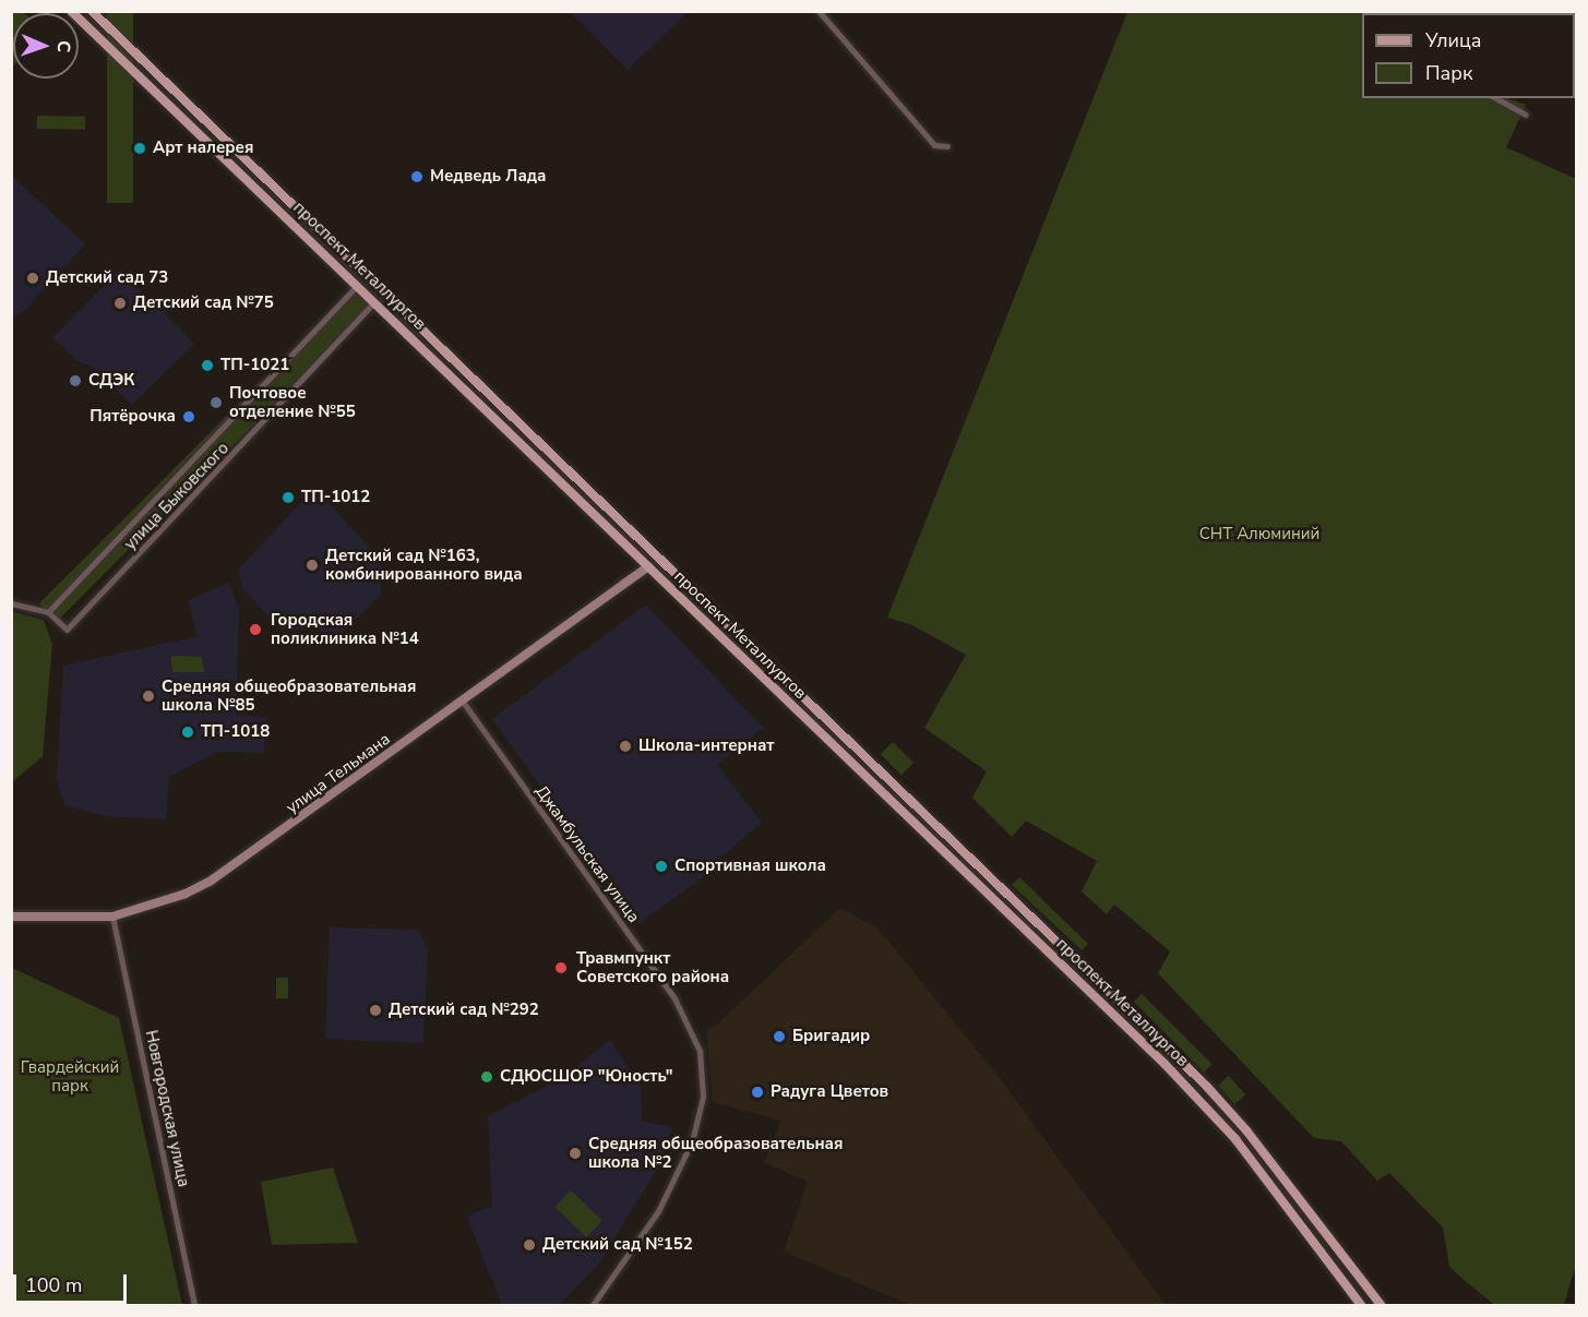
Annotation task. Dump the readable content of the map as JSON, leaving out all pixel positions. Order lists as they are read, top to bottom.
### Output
{
  "streets": {
    "main road": ["проспект Металлургов", "улица Тельмана"],
    "street": ["улица Быковского", "Джамбульская улица", "Новгородская улица"]
  },
  "crossings": [
    ["проспект Металлургов", "улица Быковского"],
    ["проспект Металлургов", "улица Тельмана"],
    ["улица Тельмана", "Джамбульская улица"],
    ["улица Тельмана", "Новгородская улица"]
  ],
  "parks": ["СНТ Алюминий", "Гвардейский парк"],
  "places": [
    "Арт налерея",
    "Медведь Лада",
    "Детский сад 73",
    "Детский сад №75",
    "ТП-1021",
    "СДЭК",
    "Почтовое отделение №55",
    "Пятёрочка",
    "ТП-1012",
    "Детский сад №163, комбинированного вида",
    "Городская поликлиника №14",
    "Средняя общеобразовательная школа №85",
    "ТП-1018",
    "Школа-интернат",
    "Спортивная школа",
    "Травмпункт Советского района",
    "Детский сад №292",
    "Бригадир",
    "СДЮСШОР \"Юность\"",
    "Радуга Цветов",
    "Средняя общеобразовательная школа №2",
    "Детский сад №152"
  ],
  "legend": ["Улица", "Парк"],
  "scale_bar": "100 m",
  "north": "right"
}
